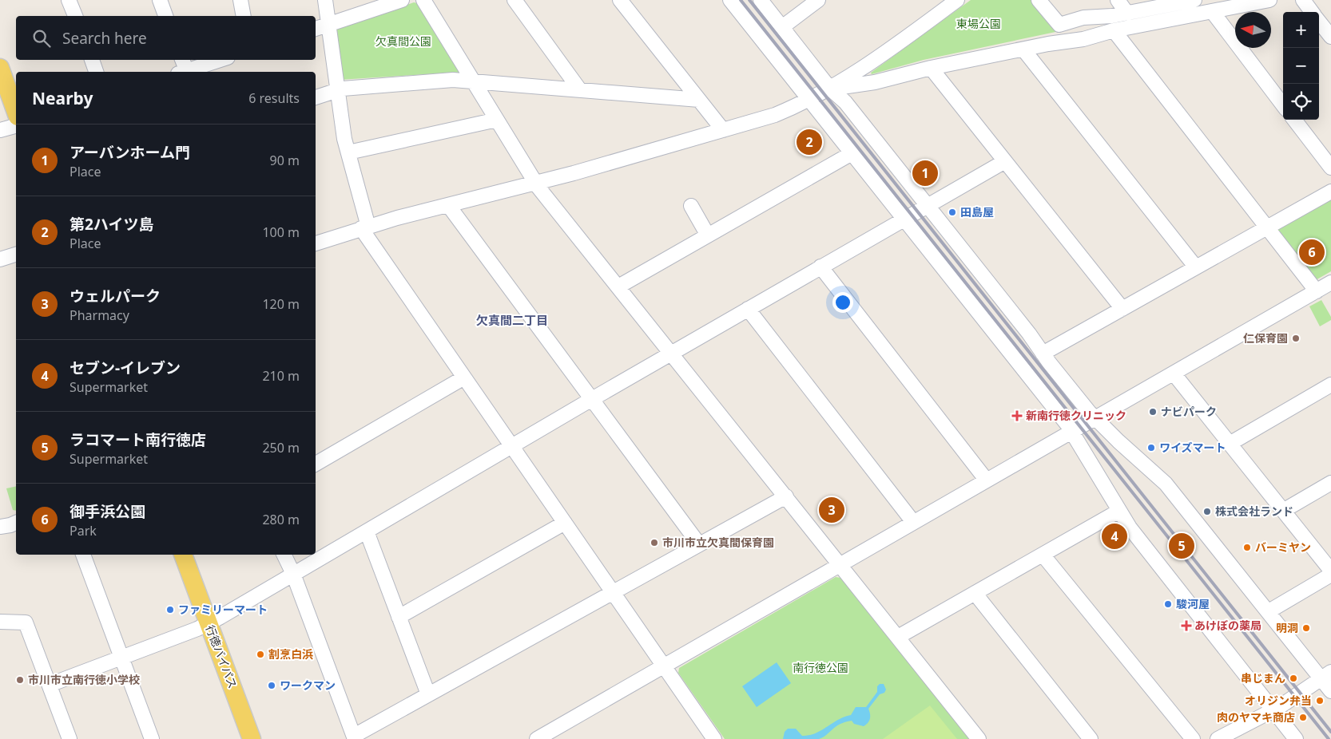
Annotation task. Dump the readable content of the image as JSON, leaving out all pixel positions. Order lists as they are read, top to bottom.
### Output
{
  "streets": {
    "main road": ["行徳バイパス"]
  },
  "districts": ["欠真間二丁目"],
  "parks": ["東場公園", "欠真間公園", "南行徳公園"],
  "places": {
    "other": [
      "田島屋",
      "仁保育園",
      "ナビパーク",
      "ワイズマート",
      "株式会社ランド",
      "市川市立欠真間保育園",
      "バーミヤン",
      "駿河屋",
      "ファミリーマート",
      "明洞",
      "割烹白浜",
      "串じまん",
      "市川市立南行徳小学校",
      "ワークマン",
      "オリジン弁当",
      "肉のヤマキ商店"
    ],
    "health": ["新南行徳クリニック", "あけぼの薬局"]
  },
  "north": "left",
  "page": {
    "map_buttons": ["+", "−"],
    "search": "Search here",
    "heading": ["Nearby", "6 results"],
    "list": [
      {
        "mark": "1",
        "name": "アーバンホーム門",
        "note": "Place",
        "value": "90 m"
      },
      {
        "mark": "2",
        "name": "第2ハイツ島",
        "note": "Place",
        "value": "100 m"
      },
      {
        "mark": "3",
        "name": "ウェルパーク",
        "note": "Pharmacy",
        "value": "120 m"
      },
      {
        "mark": "4",
        "name": "セブン-イレブン",
        "note": "Supermarket",
        "value": "210 m"
      },
      {
        "mark": "5",
        "name": "ラコマート南行徳店",
        "note": "Supermarket",
        "value": "250 m"
      },
      {
        "mark": "6",
        "name": "御手浜公園",
        "note": "Park",
        "value": "280 m"
      }
    ],
    "pins": [
      "2",
      "1",
      "6",
      "3",
      "4",
      "5"
    ]
  }
}
